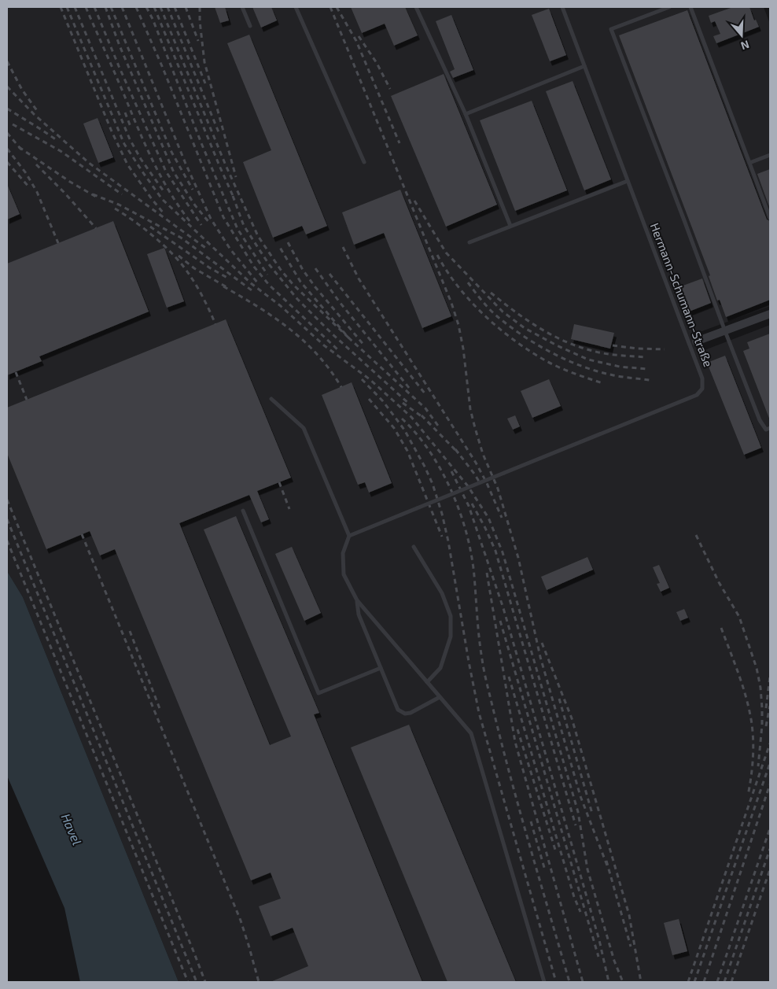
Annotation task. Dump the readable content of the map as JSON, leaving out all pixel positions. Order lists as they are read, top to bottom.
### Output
{
  "streets": {
    "lane": ["Hermann-Schumann-Straße"]
  },
  "water": ["Havel"],
  "north": "bottom"
}
